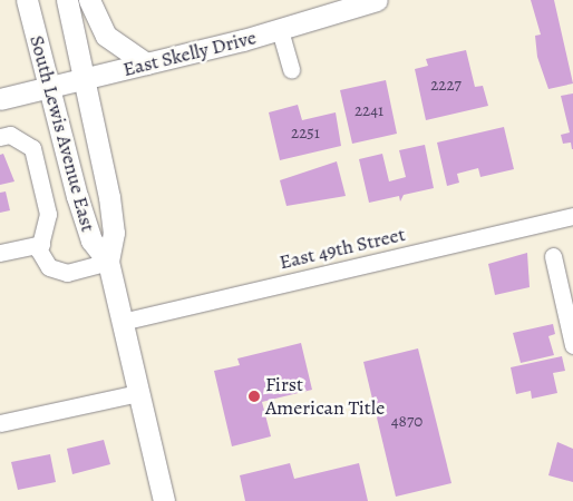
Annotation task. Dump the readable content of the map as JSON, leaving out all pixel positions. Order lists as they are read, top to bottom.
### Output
{
  "streets": {
    "main road": ["East Skelly Drive", "South Lewis Avenue East"],
    "street": ["East 49th Street"]
  },
  "crossings": [
    ["East Skelly Drive", "South Lewis Avenue East"],
    ["South Lewis Avenue East", "East 49th Street"]
  ],
  "places": ["First American Title"],
  "house_numbers": [
    "2227",
    "2241",
    "2251",
    "4870"
  ]
}
